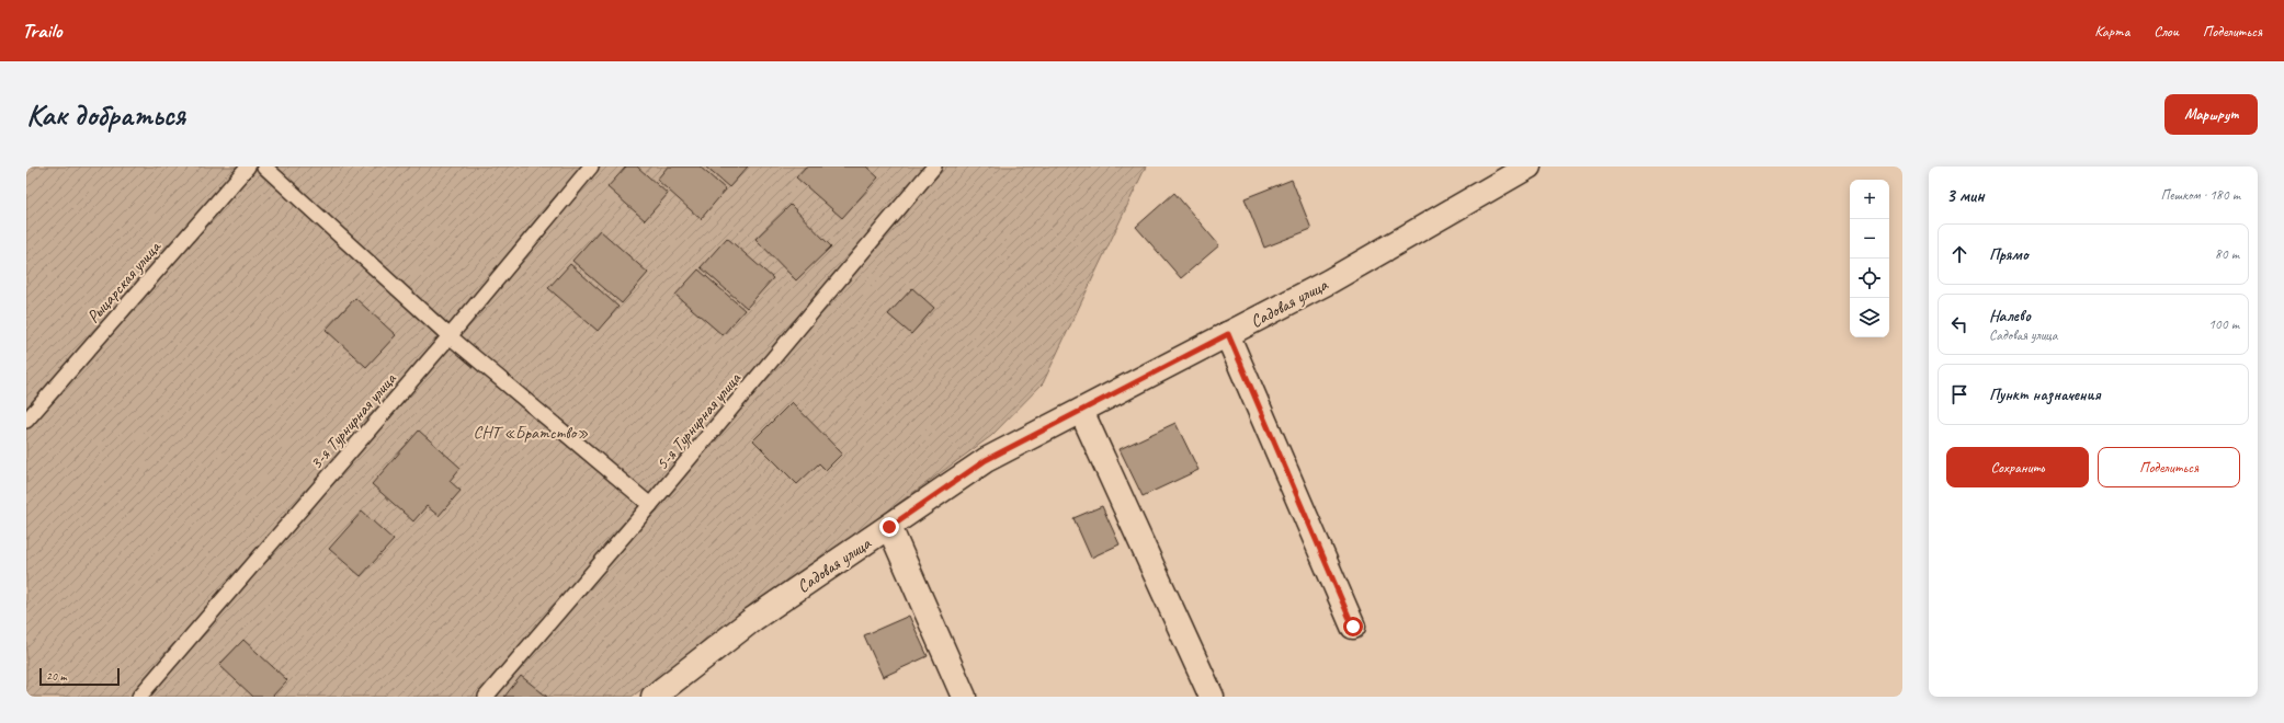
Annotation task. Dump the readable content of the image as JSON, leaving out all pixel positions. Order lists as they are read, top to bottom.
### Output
{
  "streets": {
    "street": ["Садовая улица"],
    "lane": ["Рыцарская улица", "3-я Турнирная улица", "5-я Турнирная улица"]
  },
  "parks": ["СНТ «Братство»"],
  "scale_bar": "20 m",
  "page": {
    "header": "Trailo",
    "nav": ["Карта", "Слои", "Поделиться"],
    "buttons": [
      "Маршрут",
      ["Сохранить", "Поделиться"]
    ],
    "title": "Как добраться",
    "heading": ["3 мин", "Пешком · 180 m"],
    "map_buttons": ["+", "−"],
    "list": [
      ["Прямо", "80 m"],
      ["Налево", "Садовая улица", "100 m"],
      "Пункт назначения"
    ],
    "scale": "20 m"
  }
}
